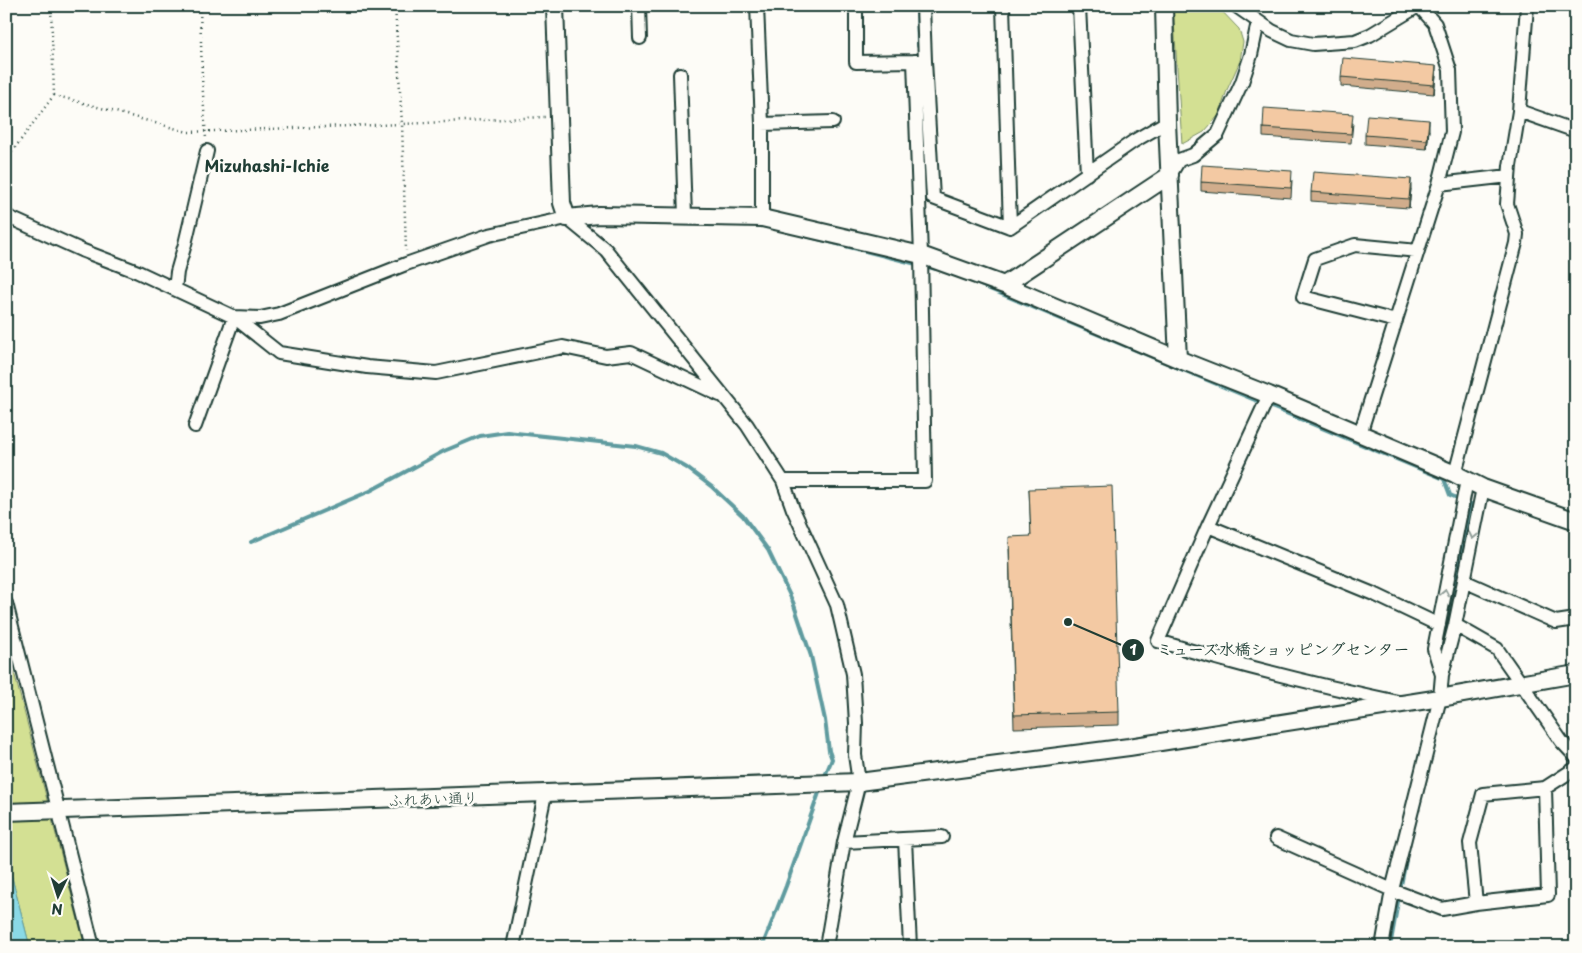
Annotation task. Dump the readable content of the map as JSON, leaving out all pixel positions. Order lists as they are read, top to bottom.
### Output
{
  "streets": {
    "street": ["ふれあい通り"]
  },
  "districts": ["Mizuhashi-Ichie"],
  "places": ["ミューズ水橋ショッピングセンター"],
  "north": "bottom"
}
